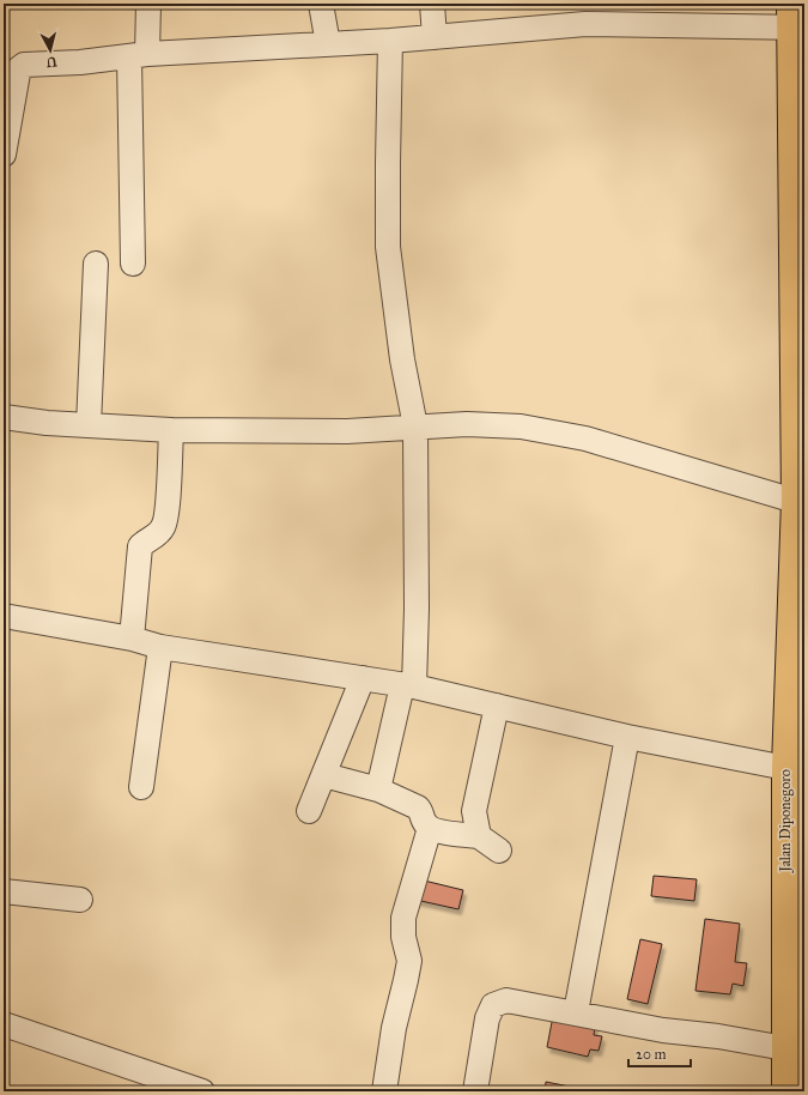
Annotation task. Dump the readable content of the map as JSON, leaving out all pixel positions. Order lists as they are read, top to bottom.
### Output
{
  "streets": {
    "main road": ["Jalan Diponegoro"]
  },
  "scale_bar": "20 m",
  "north": "bottom"
}
